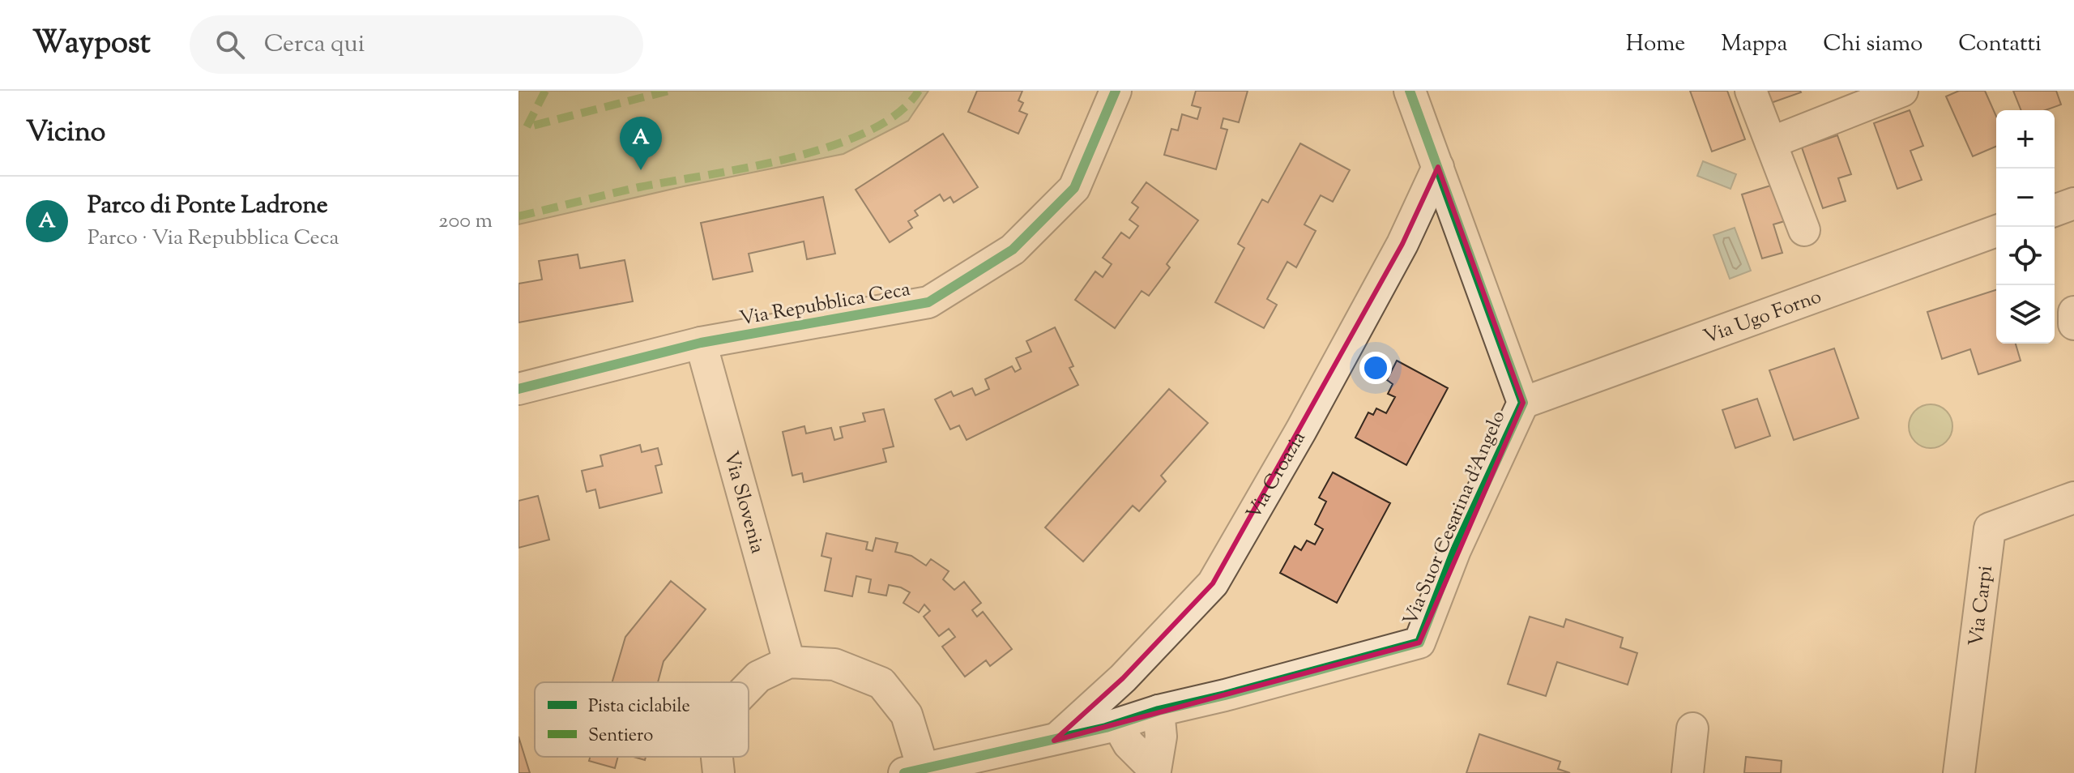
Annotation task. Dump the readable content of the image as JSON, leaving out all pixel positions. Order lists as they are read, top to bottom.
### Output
{
  "streets": {
    "street": [
      "Via Repubblica Ceca",
      "Via Ugo Forno",
      "Via Croazia",
      "Via Slovenia",
      "Via Suor Cesarina d'Angelo",
      "Via Carpi"
    ]
  },
  "crossings": [
    ["Via Repubblica Ceca", "Via Slovenia"],
    ["Via Ugo Forno", "Via Suor Cesarina d'Angelo"],
    ["Via Croazia", "Via Suor Cesarina d'Angelo"]
  ],
  "legend": ["Pista ciclabile", "Sentiero"],
  "page": {
    "header": "Waypost",
    "search": "Cerca qui",
    "nav": [
      "Home",
      "Mappa",
      "Chi siamo",
      "Contatti"
    ],
    "heading": "Vicino",
    "map_buttons": ["+", "−"],
    "pins": "A",
    "list": [
      {
        "mark": "A",
        "name": "Parco di Ponte Ladrone",
        "note": "Parco · Via Repubblica Ceca",
        "value": "200 m"
      }
    ]
  }
}
